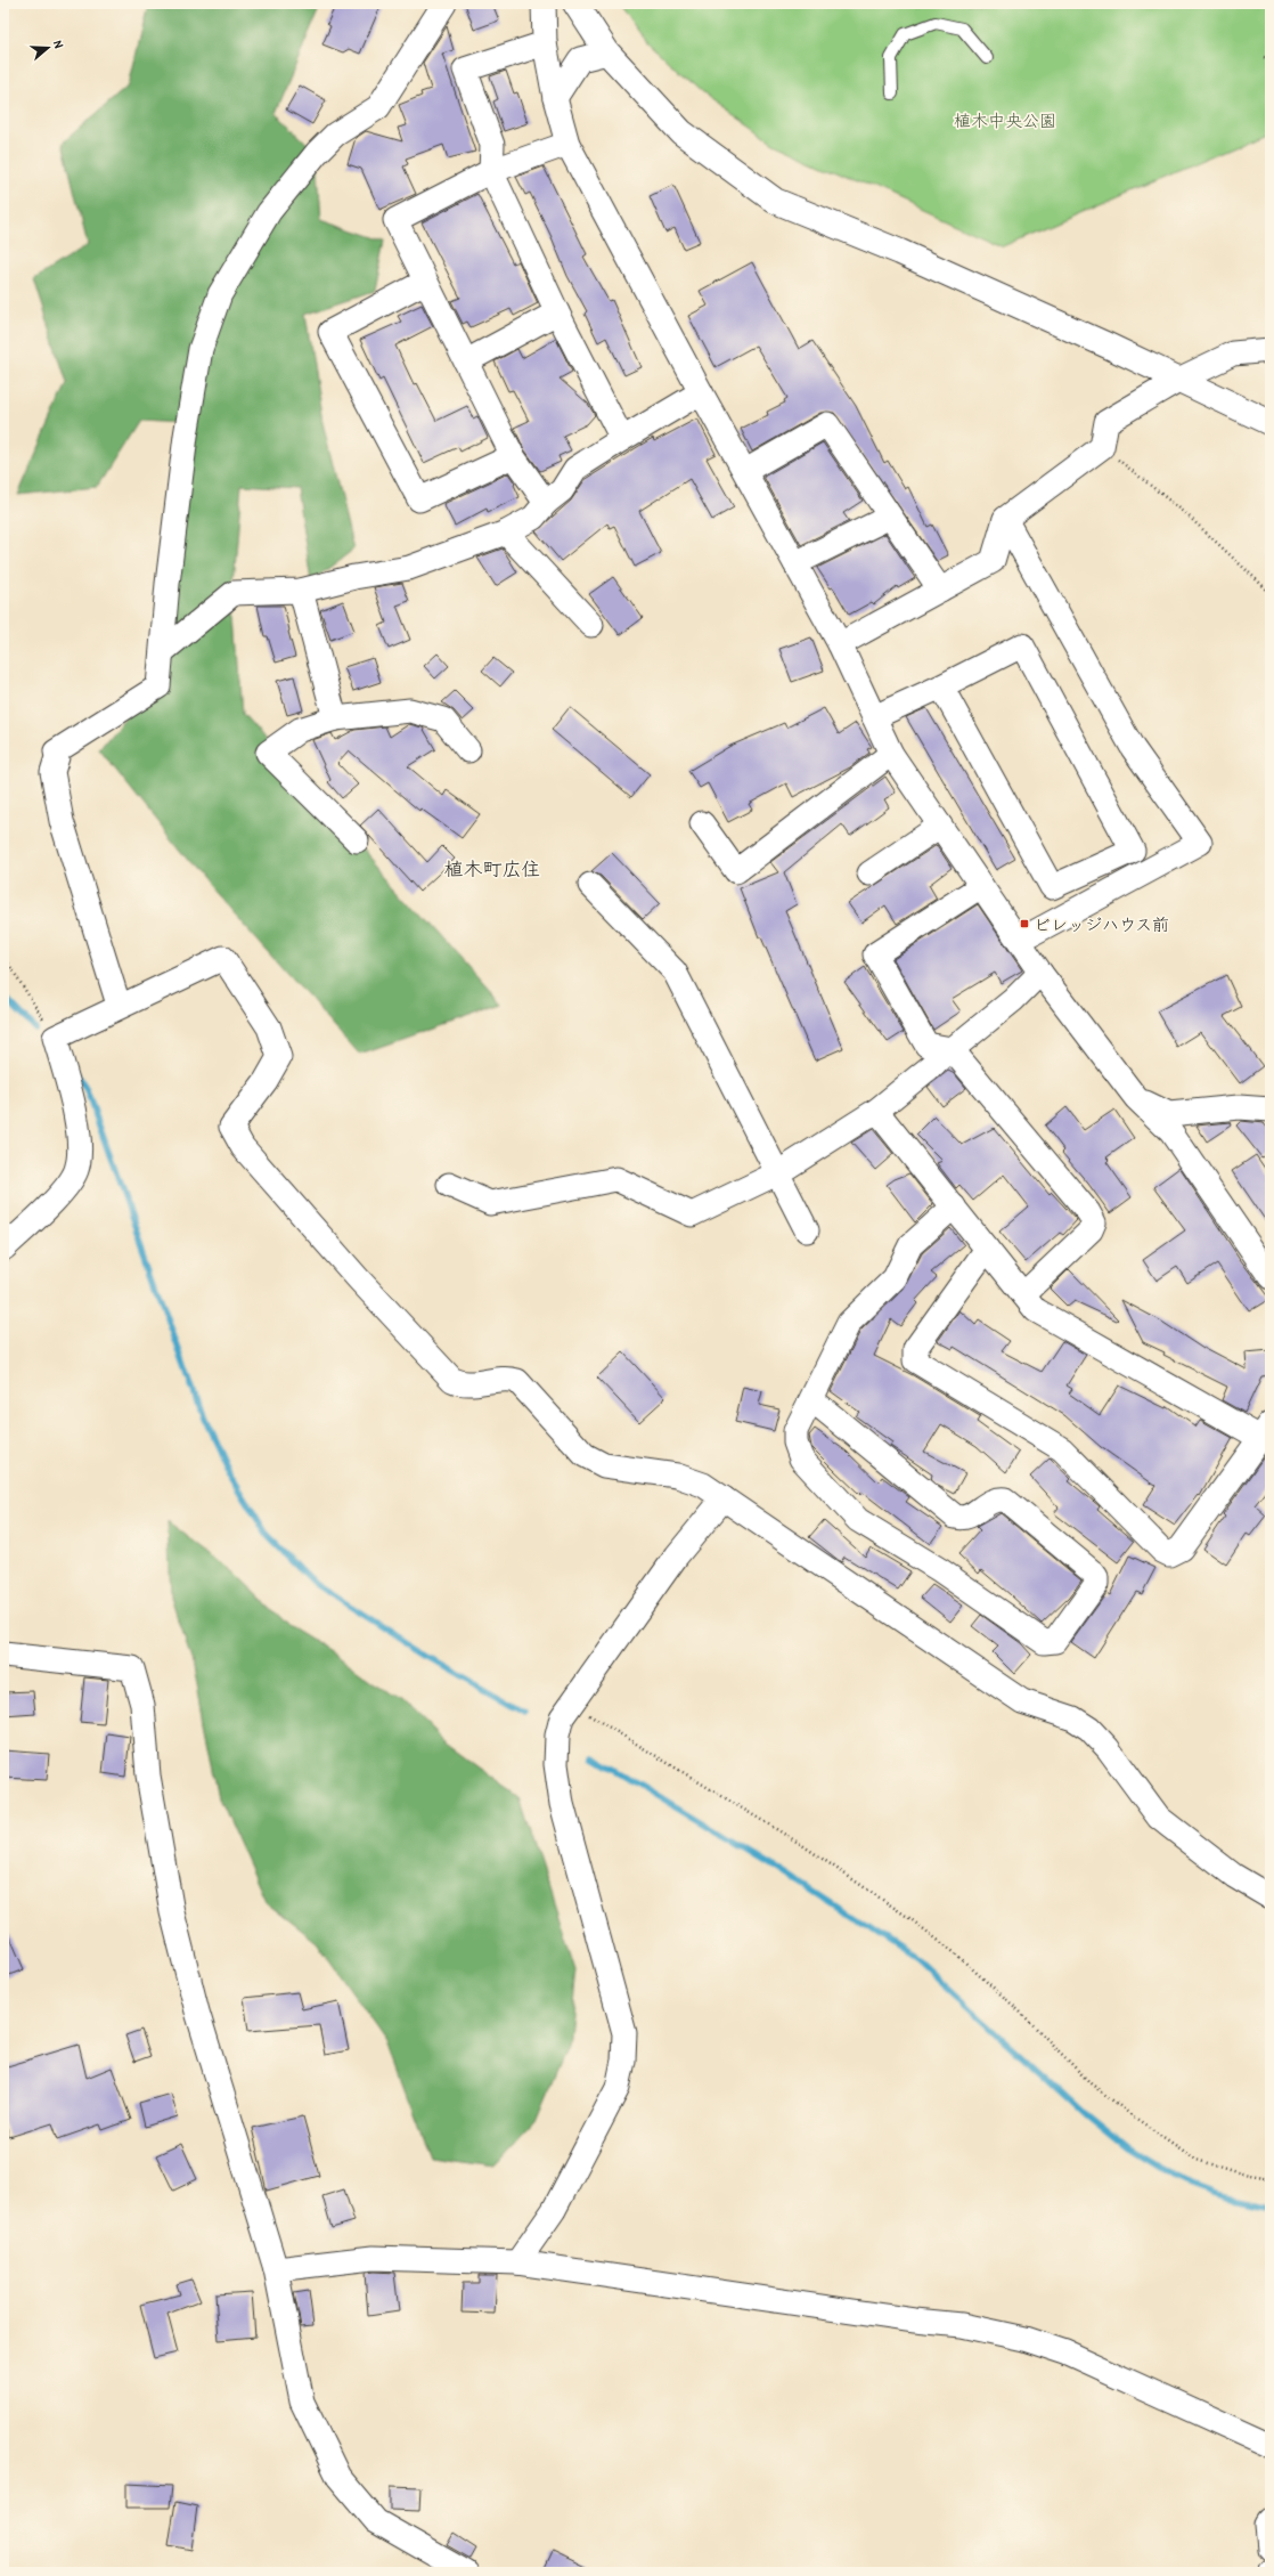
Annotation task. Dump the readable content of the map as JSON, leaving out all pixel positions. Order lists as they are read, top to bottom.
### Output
{
  "districts": ["植木町広住"],
  "parks": ["植木中央公園"],
  "places": {
    "transit": ["ビレッジハウス前"]
  },
  "north": "right"
}
